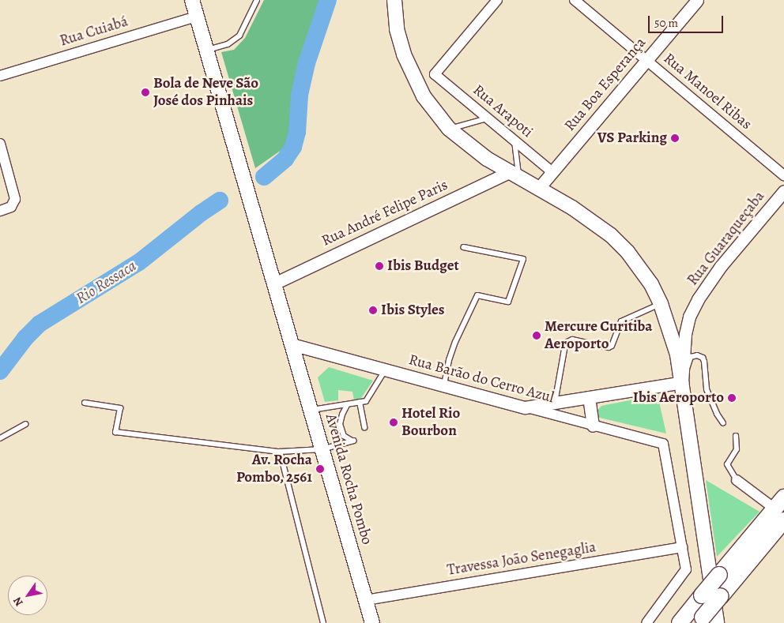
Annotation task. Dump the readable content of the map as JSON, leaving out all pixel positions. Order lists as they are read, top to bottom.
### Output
{
  "streets": {
    "main road": ["Avenida Rocha Pombo"],
    "street": [
      "Rua Cuiabá",
      "Rua Boa Esperança",
      "Rua Manoel Ribas",
      "Rua Arapoti",
      "Rua André Felipe Paris",
      "Rua Guaraqueçaba",
      "Rua Barão do Cerro Azul",
      "Travessa João Senegaglia"
    ]
  },
  "crossings": [
    ["Rua Cuiabá", "Avenida Rocha Pombo"],
    ["Rua Boa Esperança", "Rua Manoel Ribas"],
    ["Rua Boa Esperança", "Rua Arapoti"],
    ["Rua André Felipe Paris", "Avenida Rocha Pombo"],
    ["Rua Barão do Cerro Azul", "Avenida Rocha Pombo"],
    ["Rua Barão do Cerro Azul", "Travessa João Senegaglia"],
    ["Avenida Rocha Pombo", "Travessa João Senegaglia"]
  ],
  "water": ["Rio Ressaca"],
  "places": [
    "Bola de Neve São José dos Pinhais",
    "VS Parking",
    "Ibis Budget",
    "Ibis Styles",
    "Mercure Curitiba Aeroporto",
    "Ibis Aeroporto",
    "Hotel Rio Bourbon",
    "Av. Rocha Pombo, 2561"
  ],
  "scale_bar": "50 m",
  "north": "bottom left"
}
